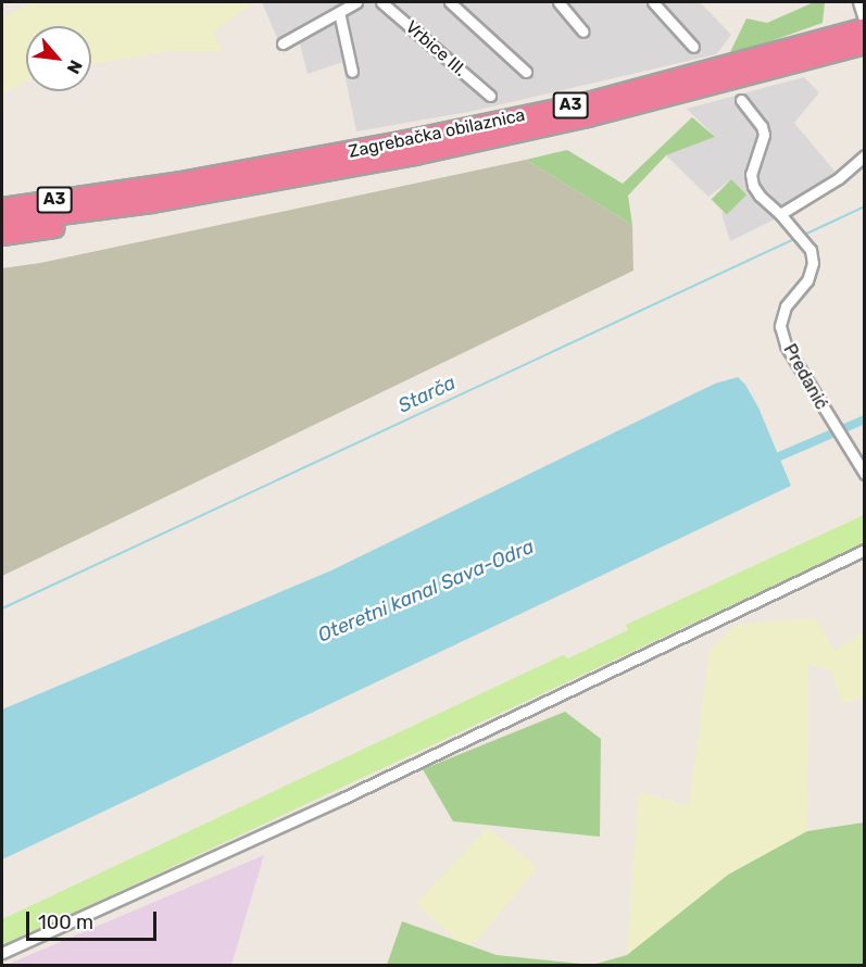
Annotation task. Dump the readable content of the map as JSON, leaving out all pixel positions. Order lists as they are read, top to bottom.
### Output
{
  "streets": {
    "highway": ["A3", "Zagrebačka obilaznica"],
    "street": ["Vrbice III.", "Predanić"]
  },
  "water": ["Starča", "Oteretni kanal Sava-Odra"],
  "scale_bar": "100 m",
  "north": "bottom right"
}
